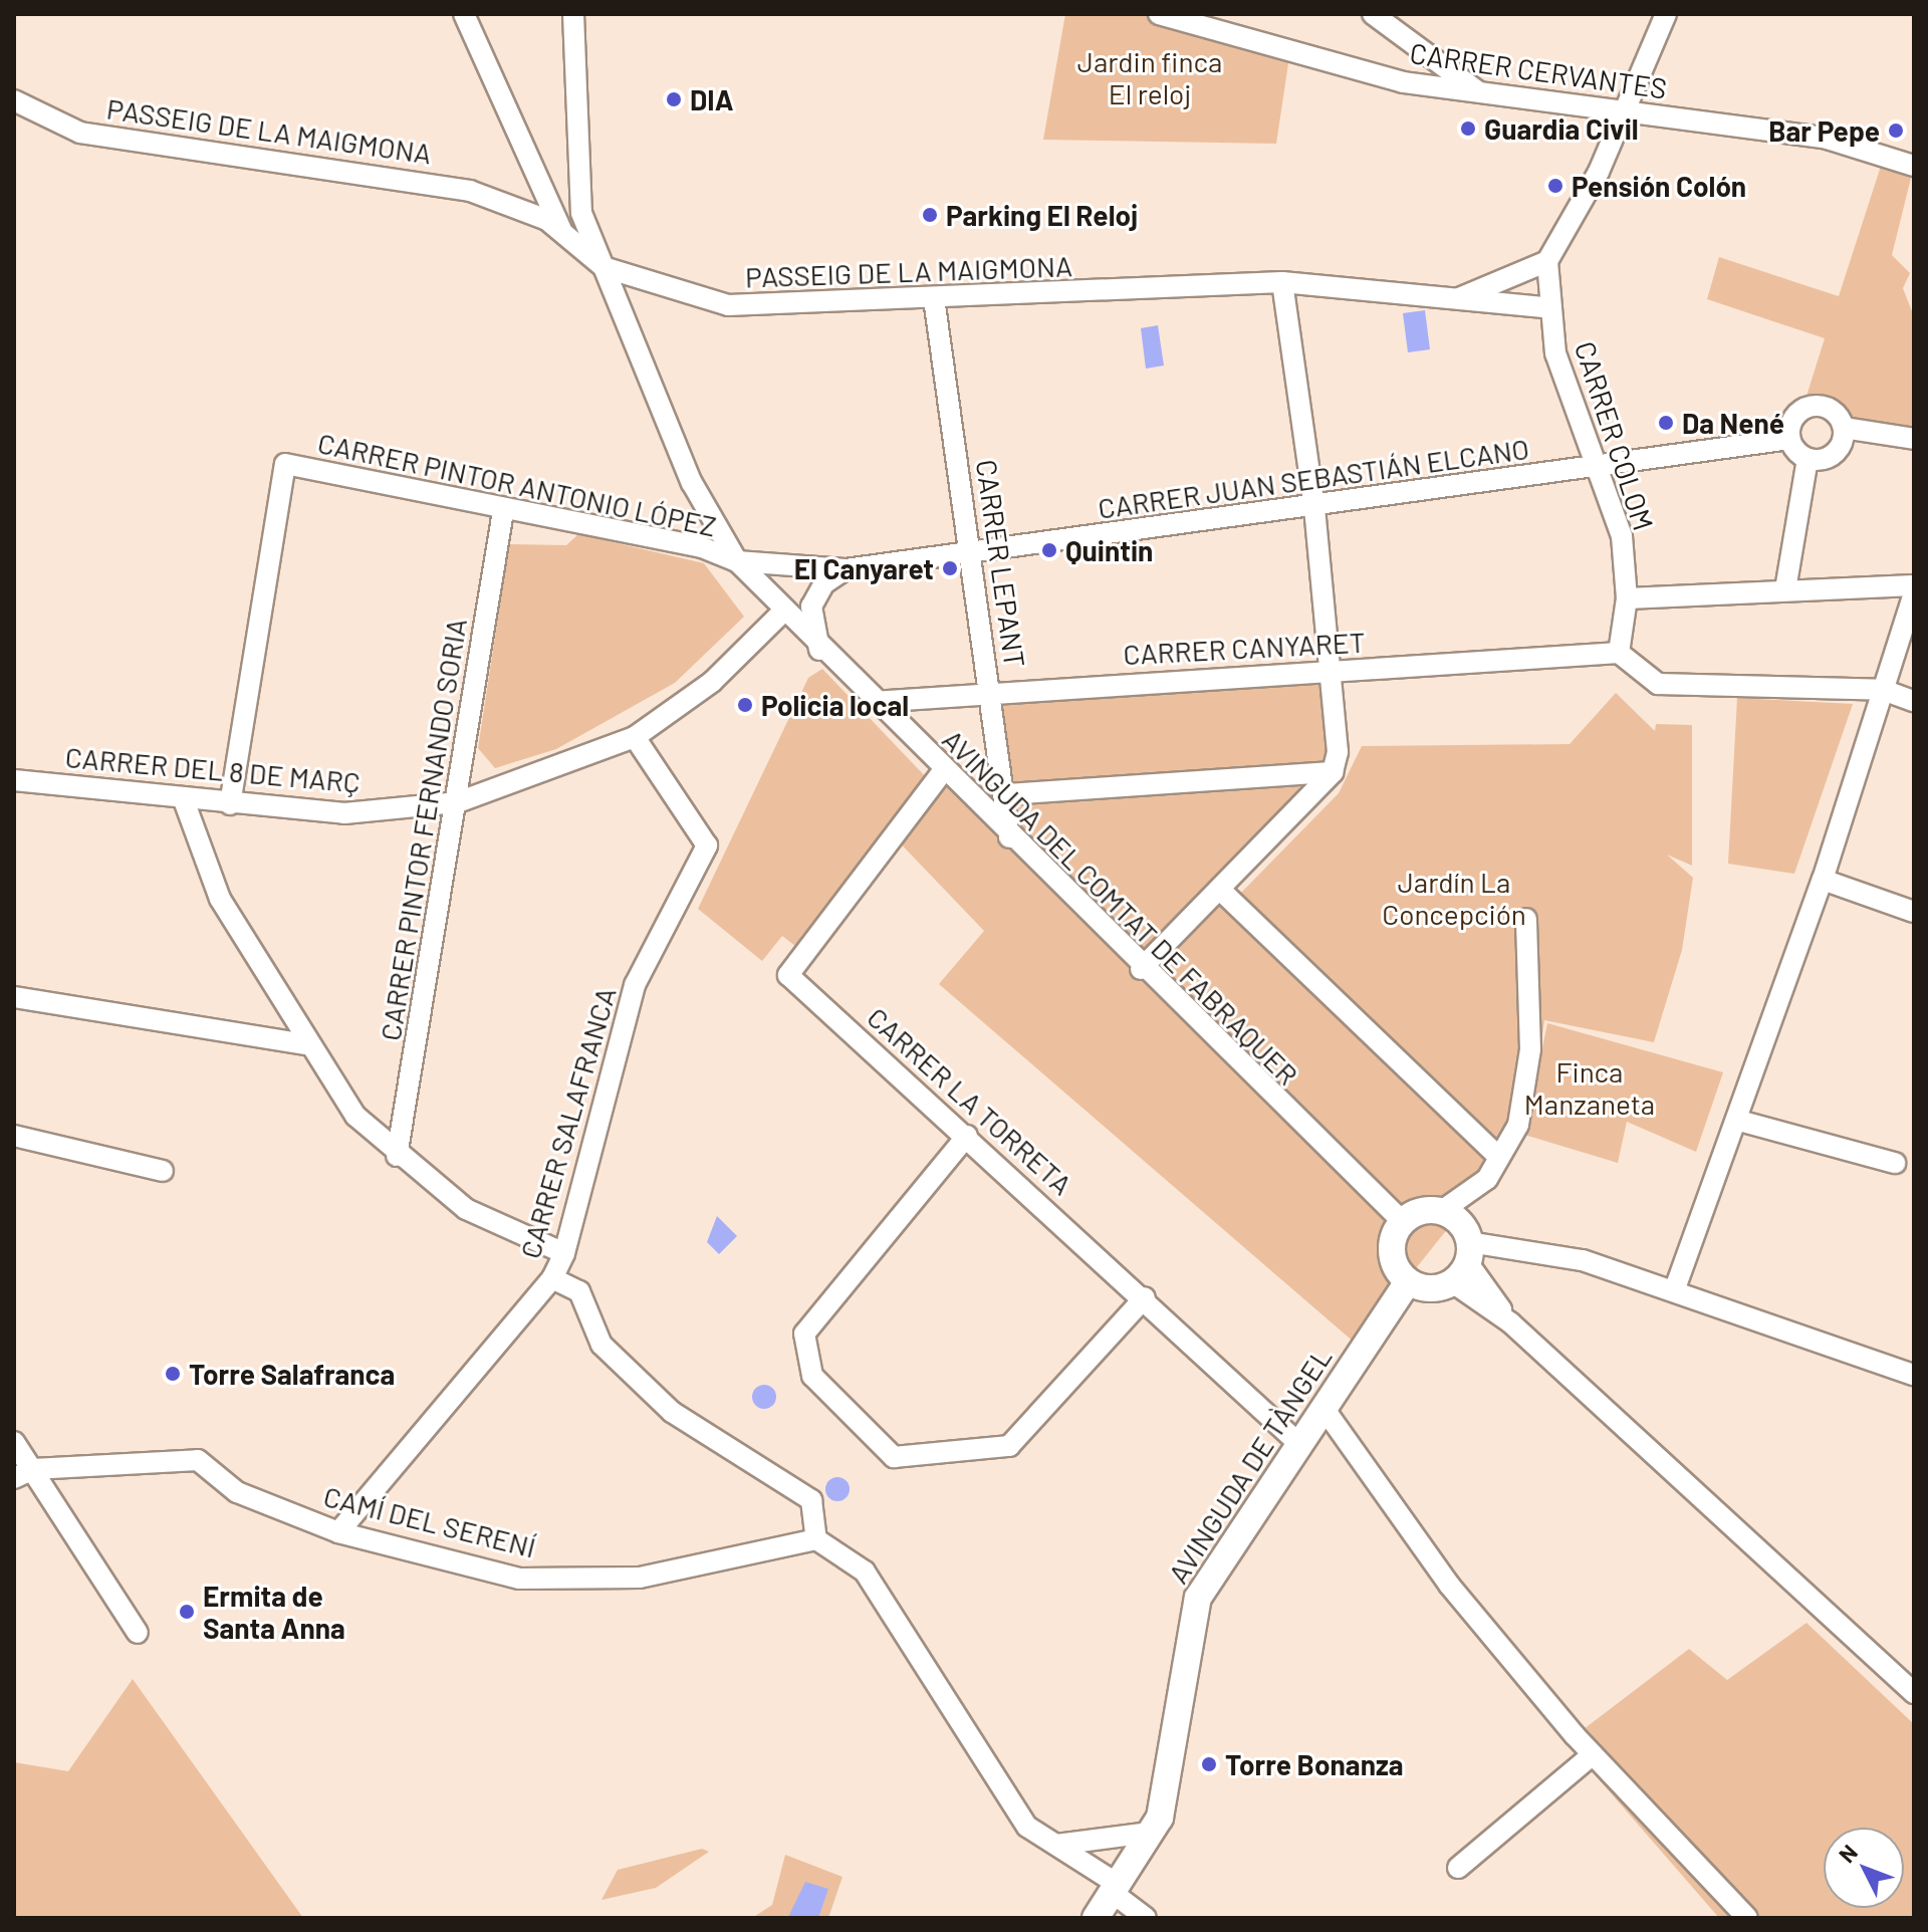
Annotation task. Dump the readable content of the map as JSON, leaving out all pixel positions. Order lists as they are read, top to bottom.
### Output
{
  "streets": {
    "main road": ["AVINGUDA DE TÀNGEL"],
    "street": [
      "CARRER CERVANTES",
      "PASSEIG DE LA MAIGMONA",
      "CARRER COLOM",
      "CARRER JUAN SEBASTIÁN ELCANO",
      "CARRER PINTOR ANTONIO LÓPEZ",
      "CARRER LEPANT",
      "CARRER CANYARET",
      "CARRER DEL 8 DE MARÇ",
      "CARRER PINTOR FERNANDO SORIA",
      "AVINGUDA DEL COMTAT DE FABRAQUER",
      "CARRER LA TORRETA",
      "CARRER SALAFRANCA",
      "CAMÍ DEL SERENÍ"
    ]
  },
  "crossings": [
    ["PASSEIG DE LA MAIGMONA", "CARRER COLOM"],
    ["PASSEIG DE LA MAIGMONA", "CARRER LEPANT"],
    ["PASSEIG DE LA MAIGMONA", "AVINGUDA DEL COMTAT DE FABRAQUER"],
    ["CARRER COLOM", "CARRER JUAN SEBASTIÁN ELCANO"],
    ["CARRER COLOM", "CARRER CANYARET"],
    ["CARRER JUAN SEBASTIÁN ELCANO", "CARRER PINTOR ANTONIO LÓPEZ"],
    ["CARRER JUAN SEBASTIÁN ELCANO", "CARRER LEPANT"],
    ["CARRER JUAN SEBASTIÁN ELCANO", "AVINGUDA DEL COMTAT DE FABRAQUER"],
    ["CARRER PINTOR ANTONIO LÓPEZ", "CARRER DEL 8 DE MARÇ"],
    ["CARRER PINTOR ANTONIO LÓPEZ", "CARRER PINTOR FERNANDO SORIA"],
    ["CARRER PINTOR ANTONIO LÓPEZ", "AVINGUDA DEL COMTAT DE FABRAQUER"],
    ["CARRER LEPANT", "CARRER CANYARET"],
    ["CARRER LEPANT", "AVINGUDA DEL COMTAT DE FABRAQUER"],
    ["CARRER CANYARET", "AVINGUDA DEL COMTAT DE FABRAQUER"],
    ["CARRER DEL 8 DE MARÇ", "CARRER PINTOR FERNANDO SORIA"],
    ["CARRER DEL 8 DE MARÇ", "AVINGUDA DEL COMTAT DE FABRAQUER"],
    ["CARRER DEL 8 DE MARÇ", "CARRER SALAFRANCA"],
    ["AVINGUDA DEL COMTAT DE FABRAQUER", "CARRER LA TORRETA"],
    ["AVINGUDA DEL COMTAT DE FABRAQUER", "AVINGUDA DE TÀNGEL"],
    ["CARRER LA TORRETA", "AVINGUDA DE TÀNGEL"],
    ["CARRER SALAFRANCA", "CAMÍ DEL SERENÍ"]
  ],
  "parks": ["Jardin finca El reloj", "Jardín La Concepción", "Finca Manzaneta"],
  "places": [
    "DIA",
    "Guardia Civil",
    "Bar Pepe",
    "Pensión Colón",
    "Parking El Reloj",
    "Da Nené",
    "Quintin",
    "El Canyaret",
    "Policia local",
    "Torre Salafranca",
    "Ermita de Santa Anna",
    "Torre Bonanza"
  ],
  "north": "top left"
}
